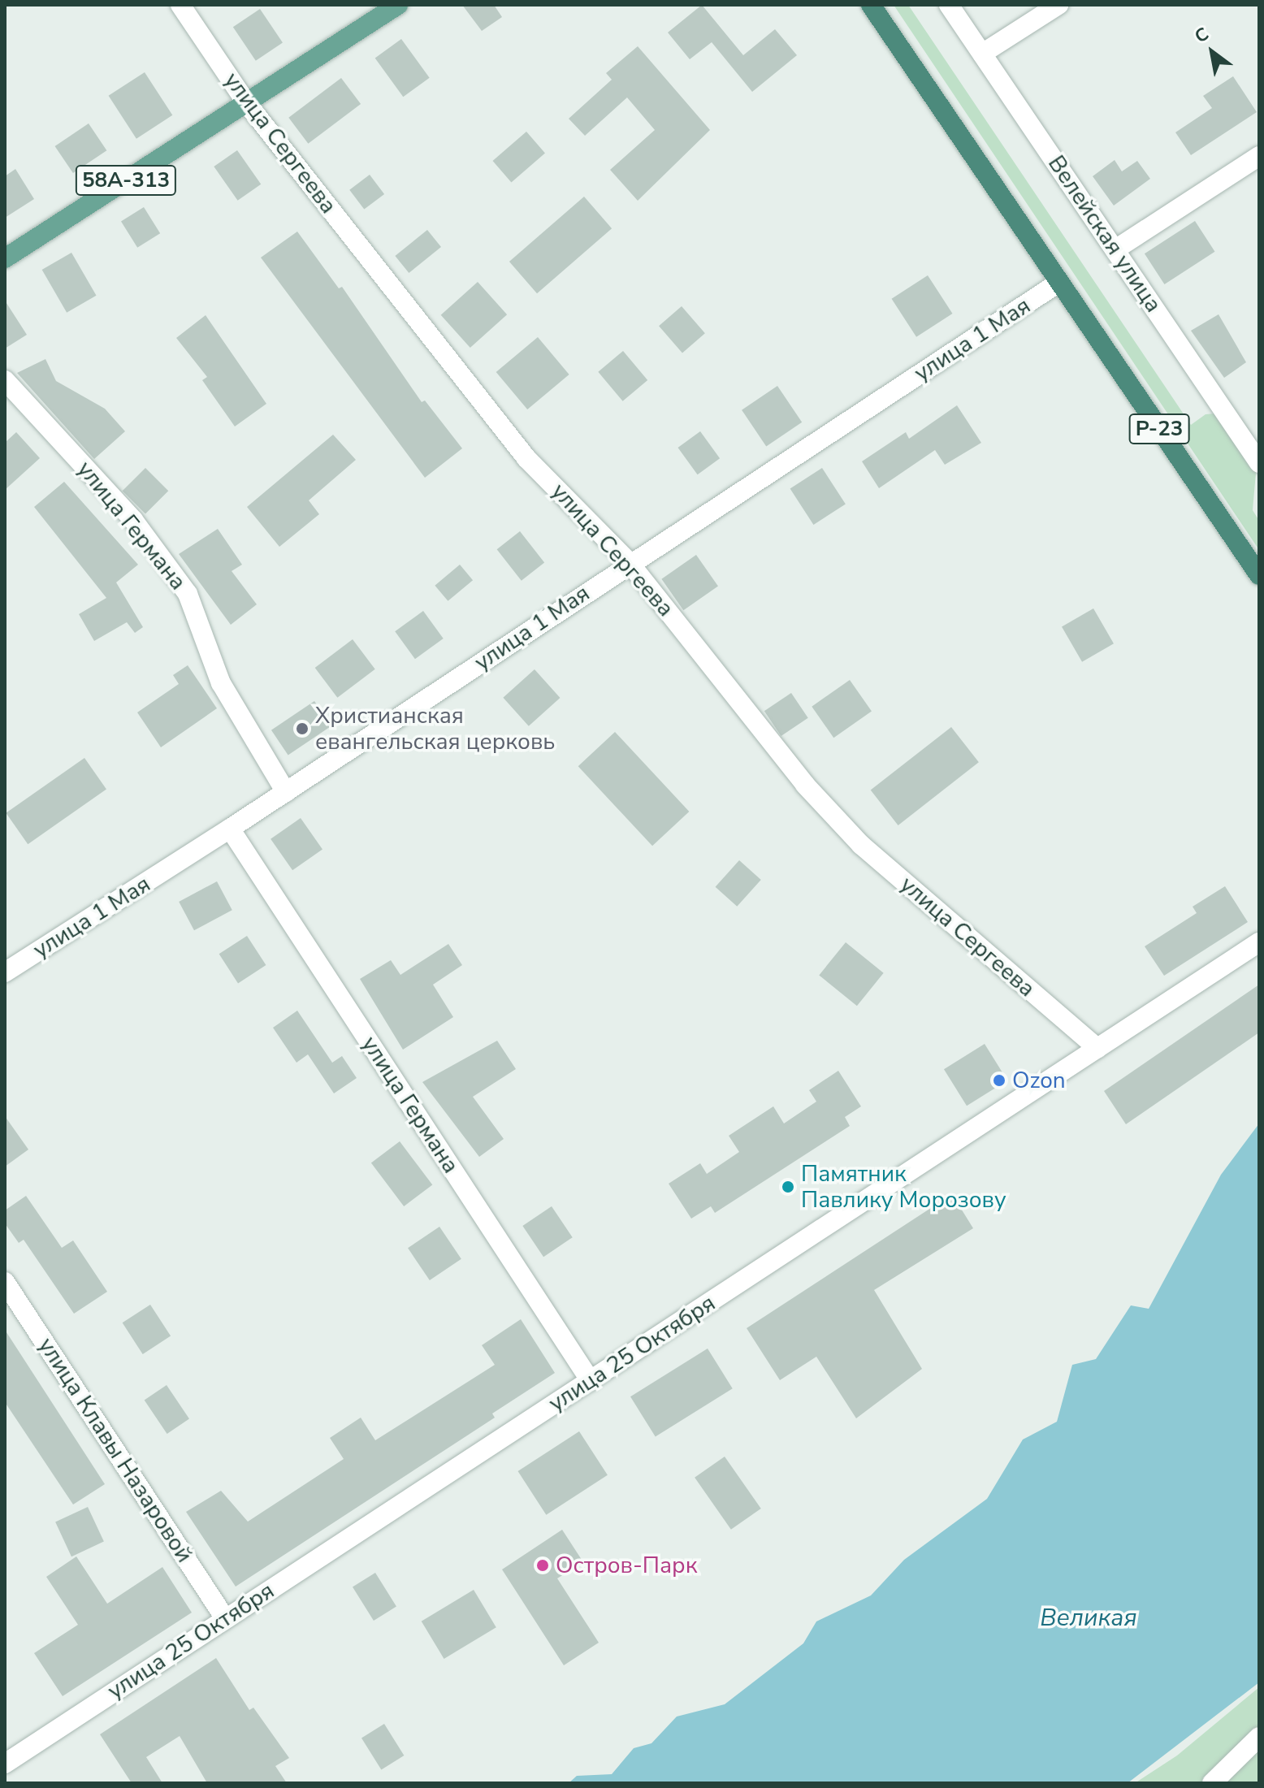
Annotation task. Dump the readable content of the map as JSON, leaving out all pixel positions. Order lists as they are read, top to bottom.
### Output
{
  "streets": {
    "highway": ["Р-23"],
    "main road": [
      "улица Сергеева",
      "58А-313",
      "Велейская улица",
      "улица 1 Мая",
      "улица Германа",
      "улица 25 Октября",
      "улица Клавы Назаровой"
    ]
  },
  "crossings": [
    ["улица Сергеева", "58А-313"],
    ["улица Сергеева", "улица 1 Мая"],
    ["улица Сергеева", "улица 25 Октября"],
    ["улица 1 Мая", "Р-23"],
    ["улица 1 Мая", "улица Германа"],
    ["улица Германа", "улица 25 Октября"],
    ["улица 25 Октября", "улица Клавы Назаровой"]
  ],
  "water": ["Великая"],
  "places": [
    "Христианская евангельская церковь",
    "Ozon",
    "Памятник Павлику Морозову",
    "Остров-Парк"
  ],
  "north": "top left"
}
